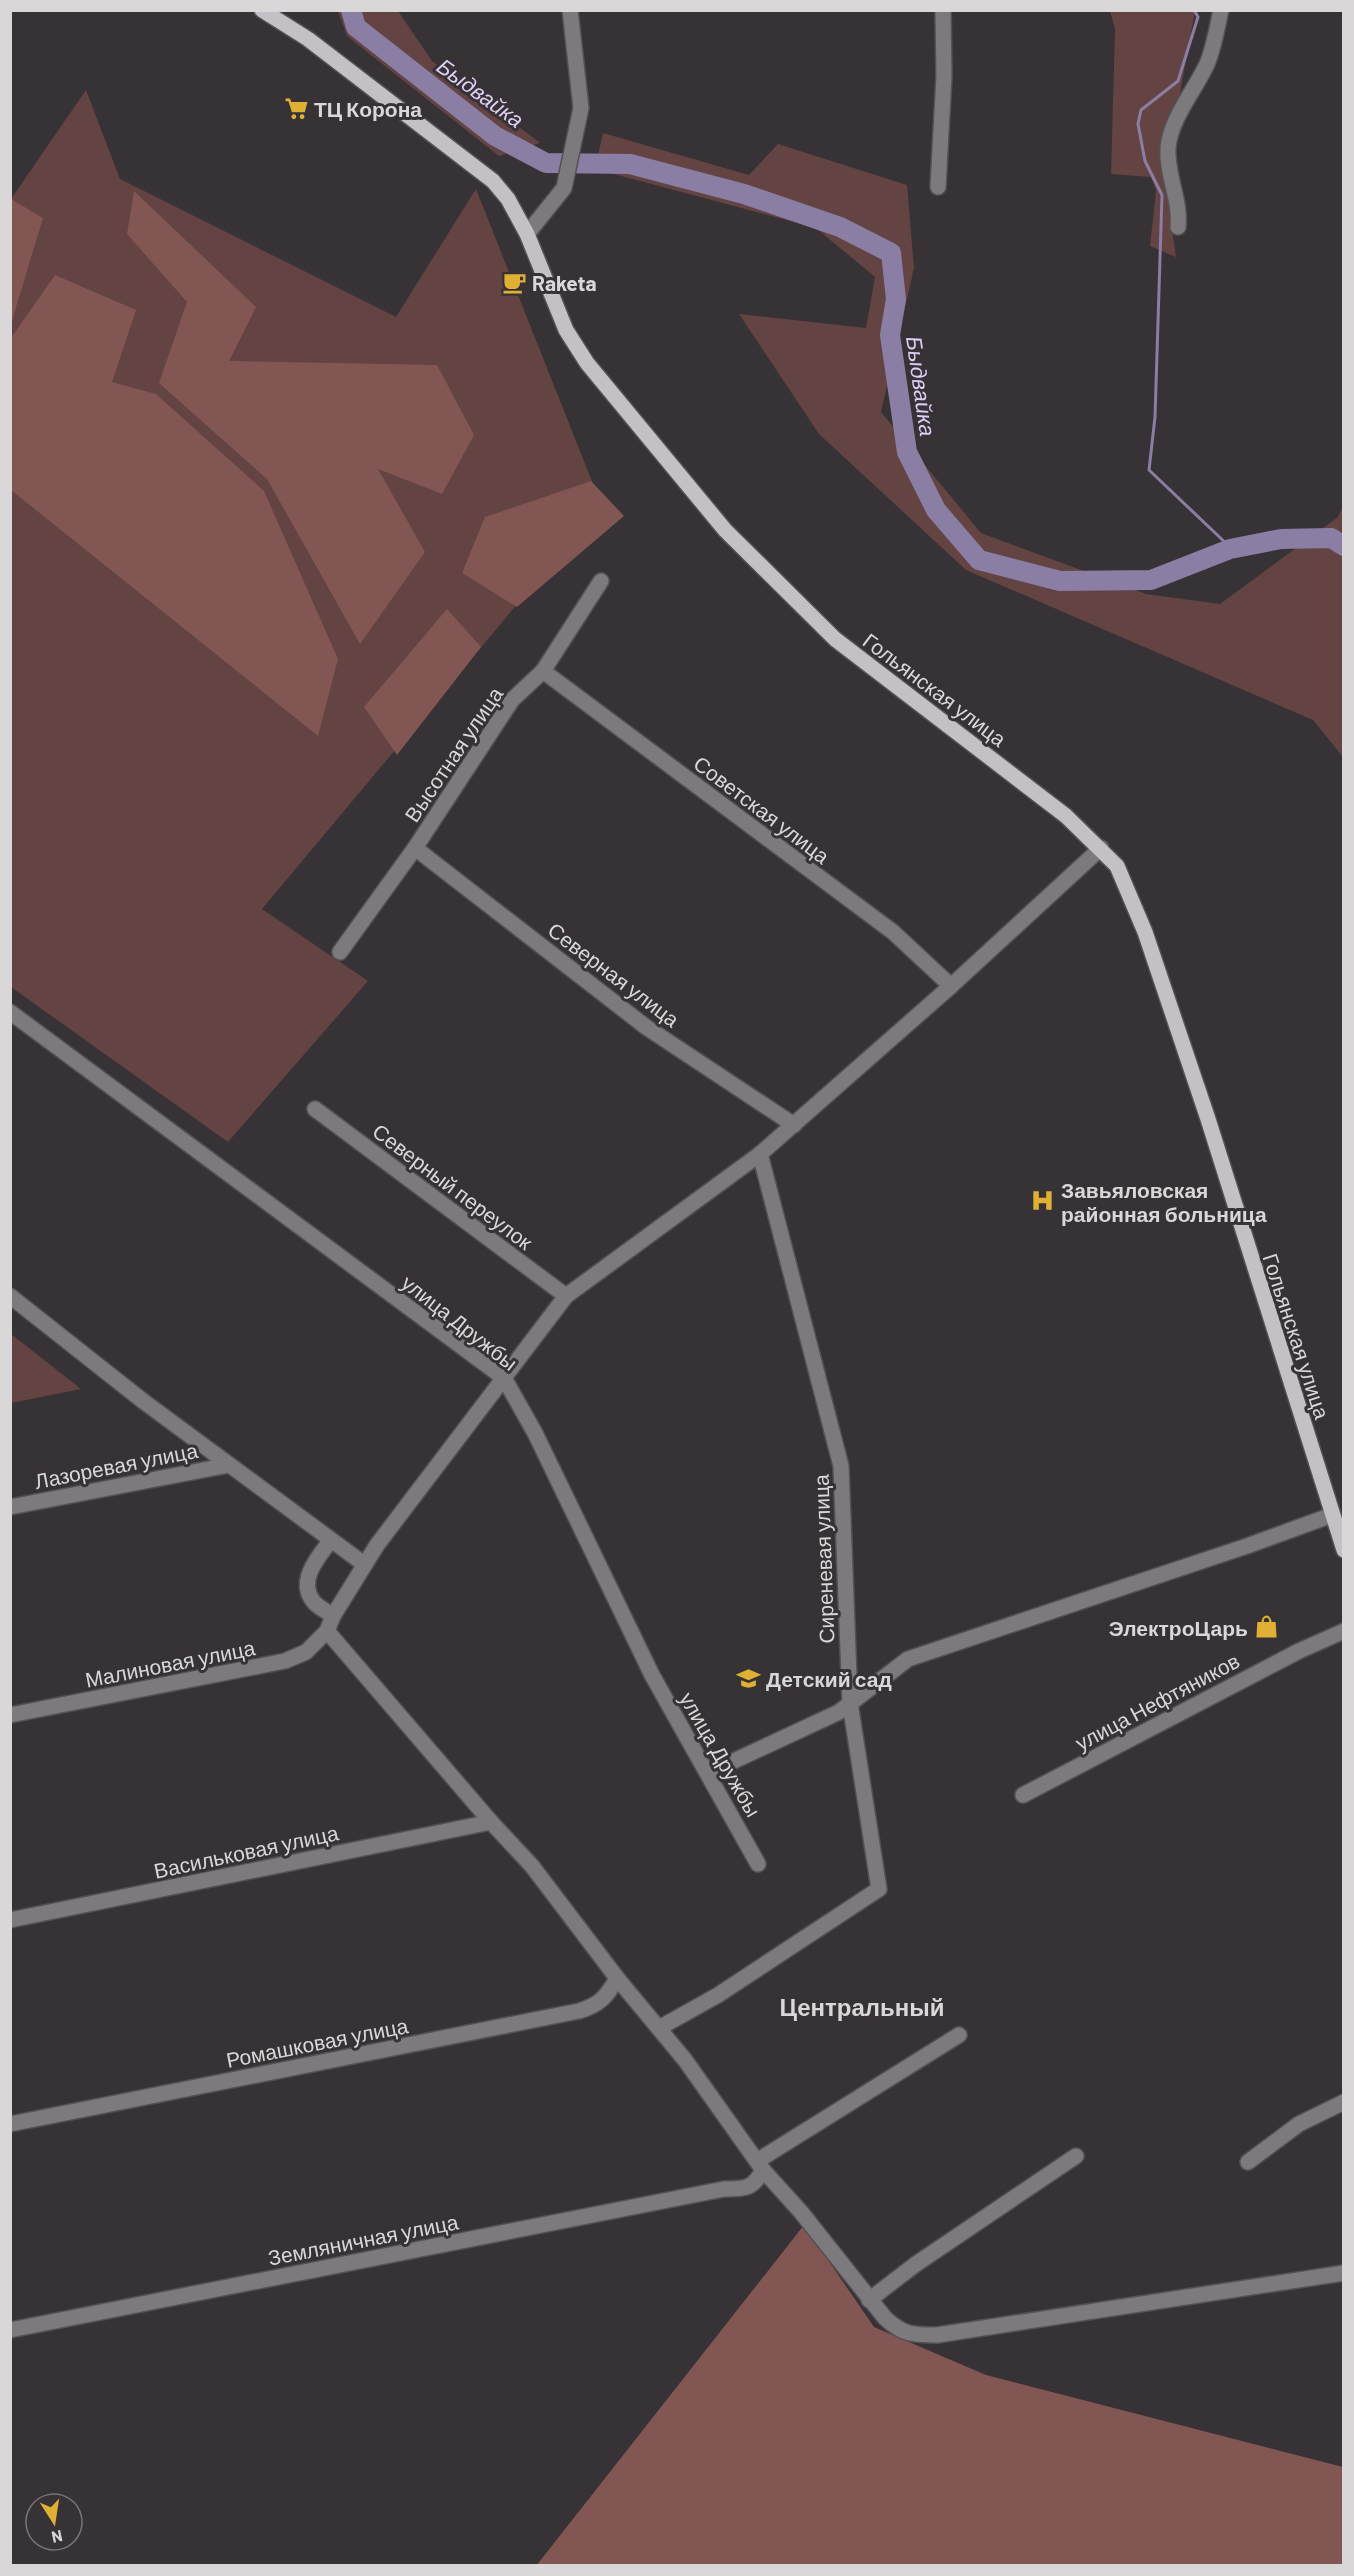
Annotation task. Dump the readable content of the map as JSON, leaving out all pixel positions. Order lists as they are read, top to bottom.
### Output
{
  "streets": {
    "main road": ["Гольянская улица"],
    "street": [
      "Высотная улица",
      "Советская улица",
      "Северная улица",
      "Северный переулок",
      "улица Дружбы",
      "Лазоревая улица",
      "Сиреневая улица",
      "Малиновая улица",
      "улица Нефтяников",
      "Васильковая улица",
      "Ромашковая улица",
      "Земляничная улица"
    ]
  },
  "crossings": [
    ["Высотная улица", "Советская улица"],
    ["Высотная улица", "Северная улица"]
  ],
  "districts": ["Центральный"],
  "water": ["Быдвайка"],
  "places": {
    "supermarket": ["ТЦ Корона"],
    "cafe": ["Raketa"],
    "hospital": ["Завьяловская районная больница"],
    "shop": ["ЭлектроЦарь"],
    "school or university": ["Детский сад"]
  },
  "north": "bottom"
}
